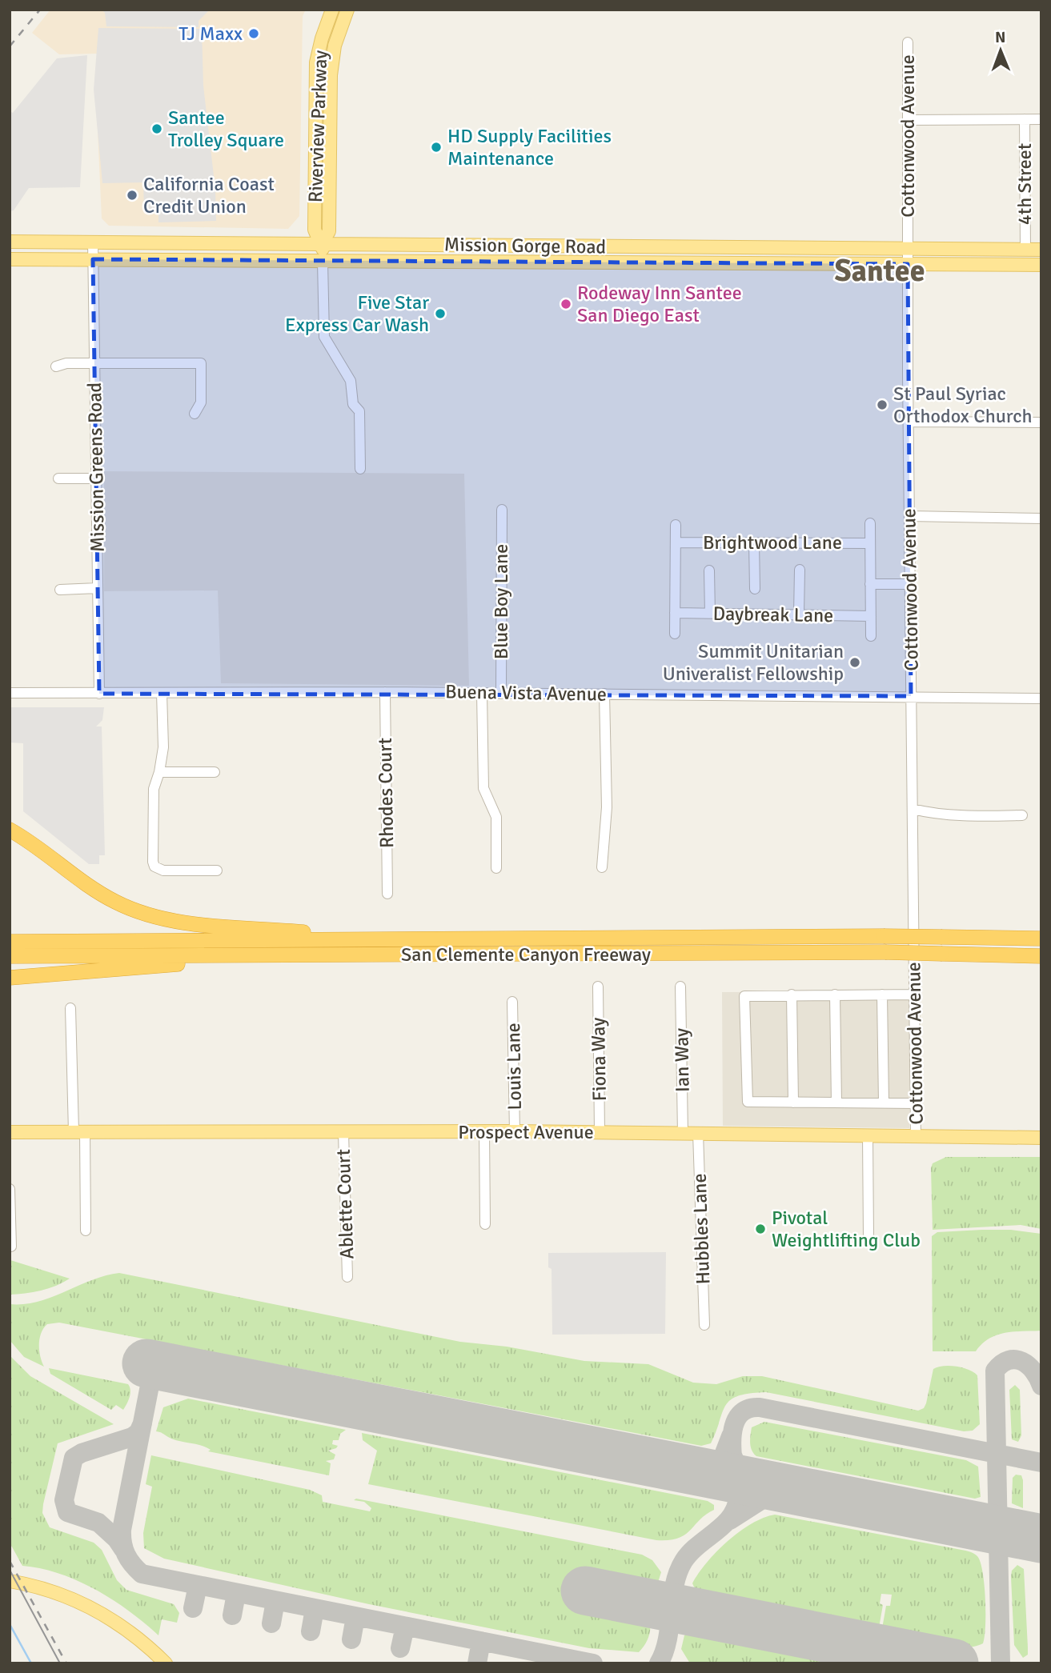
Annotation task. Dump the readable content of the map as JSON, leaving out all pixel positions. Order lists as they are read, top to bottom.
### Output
{
  "streets": {
    "highway": ["San Clemente Canyon Freeway"],
    "main road": ["Riverview Parkway", "Mission Gorge Road", "Prospect Avenue"],
    "street": [
      "Cottonwood Avenue",
      "4th Street",
      "Mission Greens Road",
      "Brightwood Lane",
      "Blue Boy Lane",
      "Daybreak Lane",
      "Buena Vista Avenue",
      "Rhodes Court",
      "Fiona Way",
      "Ian Way",
      "Louis Lane",
      "Ablette Court",
      "Hubbles Lane"
    ]
  },
  "crossings": [
    ["Riverview Parkway", "Mission Gorge Road"],
    ["Cottonwood Avenue", "Mission Gorge Road"],
    ["Cottonwood Avenue", "Buena Vista Avenue"],
    ["Cottonwood Avenue", "Prospect Avenue"],
    ["4th Street", "Mission Gorge Road"],
    ["Mission Gorge Road", "Mission Greens Road"],
    ["Mission Greens Road", "Buena Vista Avenue"],
    ["Blue Boy Lane", "Buena Vista Avenue"],
    ["Buena Vista Avenue", "Rhodes Court"],
    ["Fiona Way", "Prospect Avenue"],
    ["Ian Way", "Prospect Avenue"],
    ["Louis Lane", "Prospect Avenue"],
    ["Prospect Avenue", "Ablette Court"],
    ["Prospect Avenue", "Hubbles Lane"]
  ],
  "districts": ["Santee"],
  "places": [
    "TJ Maxx",
    "Santee Trolley Square",
    "HD Supply Facilities Maintenance",
    "California Coast Credit Union",
    "Rodeway Inn Santee San Diego East",
    "Five Star Express Car Wash",
    "St Paul Syriac Orthodox Church",
    "Summit Unitarian Univeralist Fellowship",
    "Pivotal Weightlifting Club"
  ],
  "north": "top"
}
